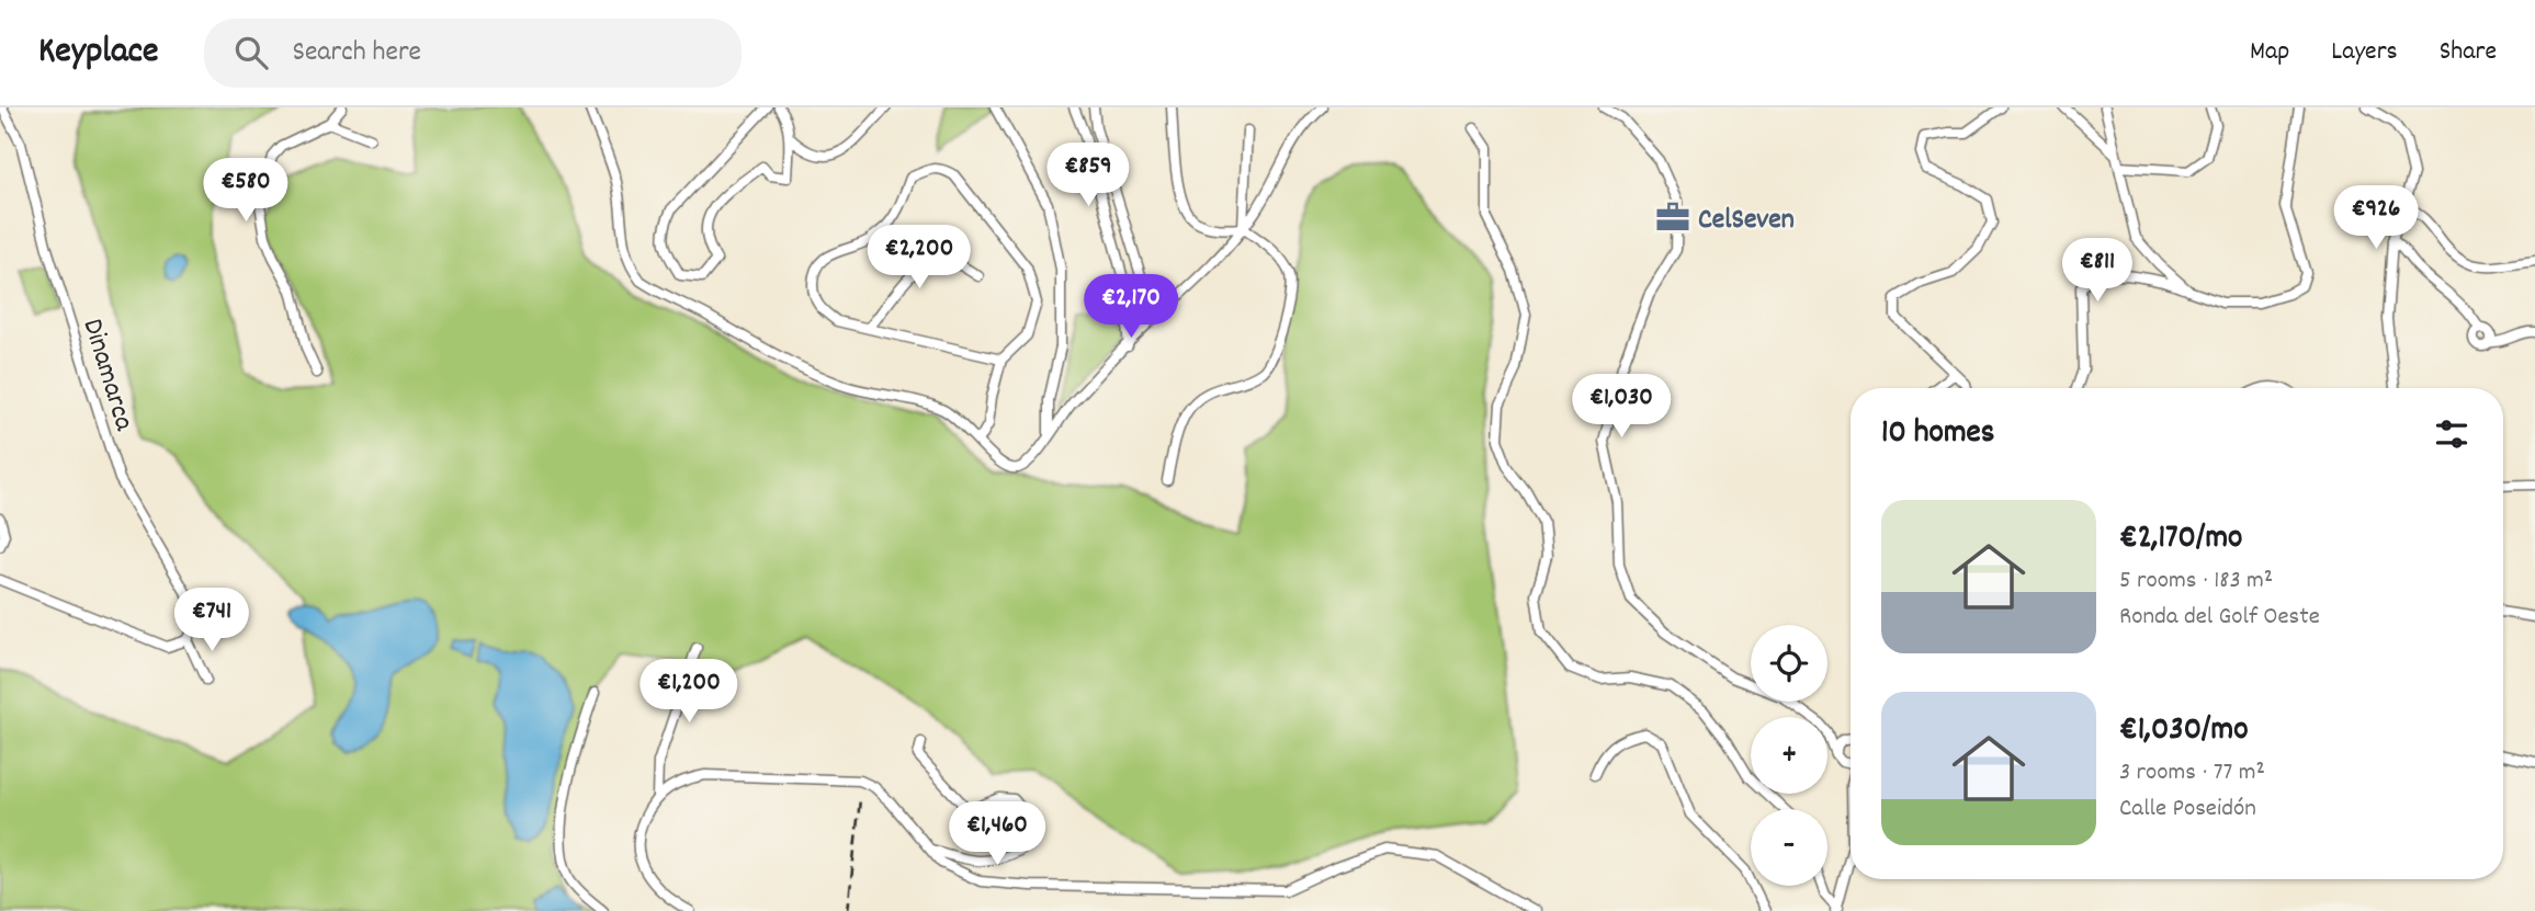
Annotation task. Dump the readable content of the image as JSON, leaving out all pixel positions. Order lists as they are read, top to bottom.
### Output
{
  "streets": {
    "street": ["Dinamarca"]
  },
  "places": {
    "office": ["CelSeven"]
  },
  "page": {
    "header": "Keyplace",
    "search": "Search here",
    "nav": ["Map", "Layers", "Share"],
    "price": [
      "€859",
      "€580",
      "€926",
      "€2,200",
      "€811",
      "€2,170",
      "€1,030",
      "€741",
      "€1,200",
      "€1,460"
    ],
    "heading": "10 homes",
    "list": [
      {
        "name": "€2,170/mo",
        "note": "5 rooms · 183 m² · Ronda del Golf Oeste"
      },
      {
        "name": "€1,030/mo",
        "note": "3 rooms · 77 m² · Calle Poseidón"
      }
    ],
    "map_buttons": ["+", "−"]
  }
}
